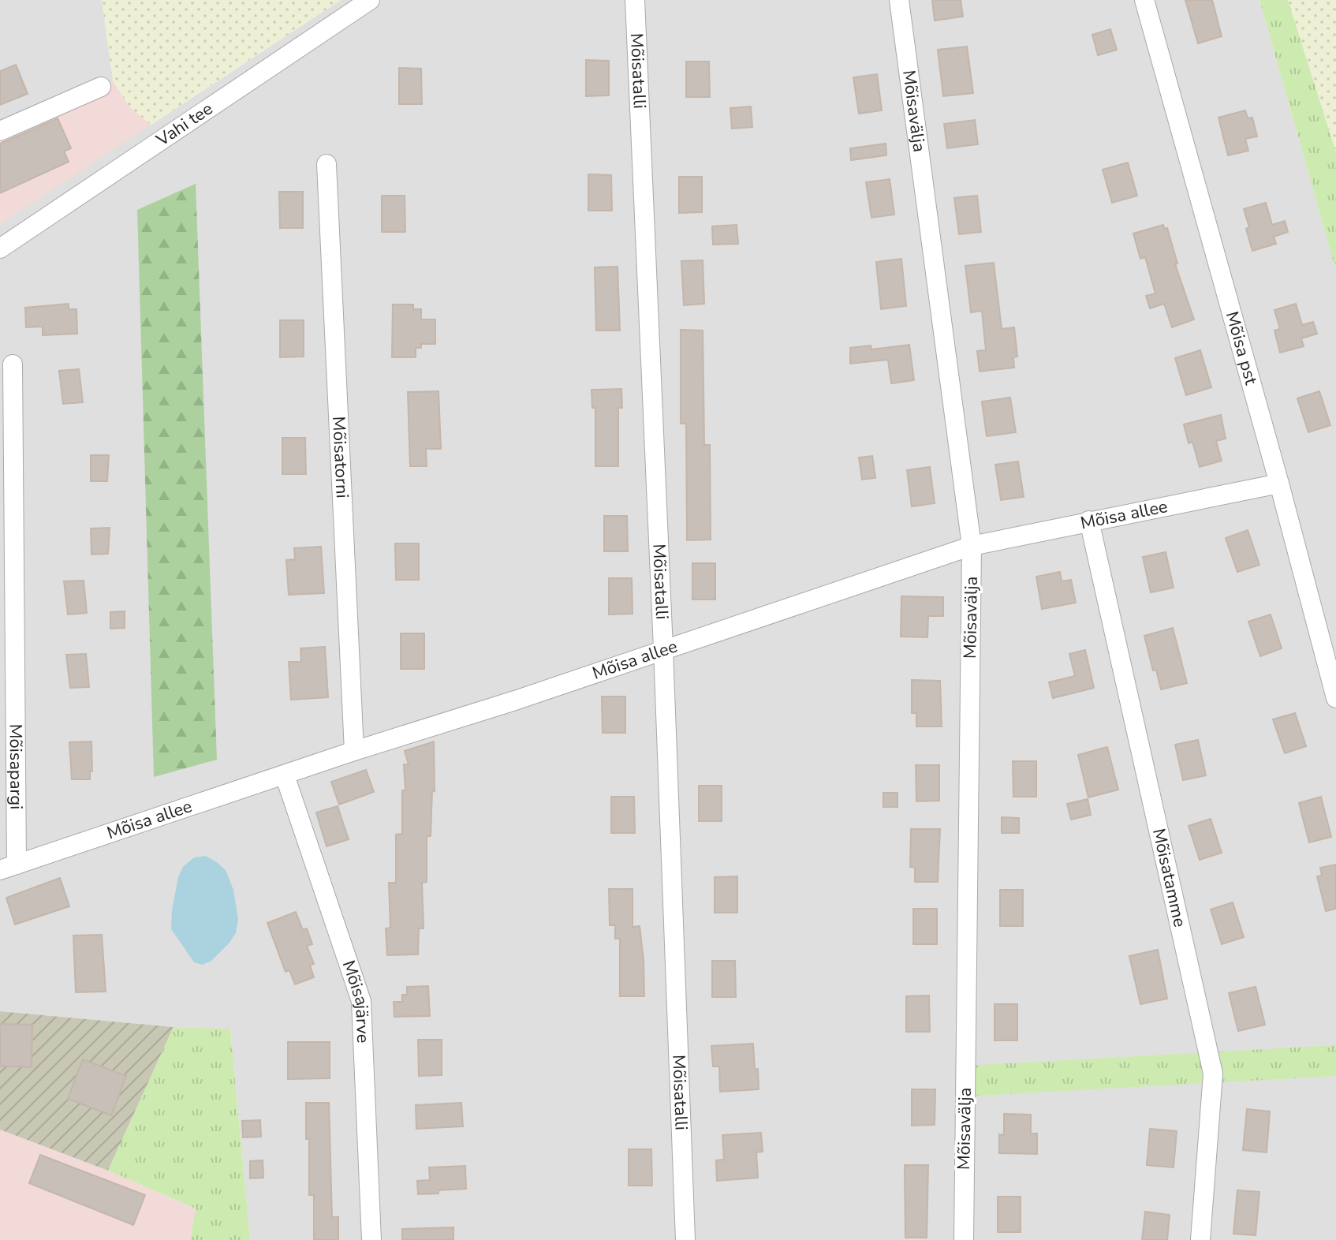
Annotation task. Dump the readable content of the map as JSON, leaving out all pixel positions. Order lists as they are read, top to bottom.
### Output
{
  "streets": {
    "street": [
      "Mõisatalli",
      "Mõisavälja",
      "Vahi tee",
      "Mõisa pst",
      "Mõisatorni",
      "Mõisa allee",
      "Mõisapargi",
      "Mõisatamme",
      "Mõisajärve"
    ]
  },
  "crossings": [
    ["Mõisatalli", "Mõisa allee"],
    ["Mõisavälja", "Mõisa allee"],
    ["Mõisa pst", "Mõisa allee"],
    ["Mõisatorni", "Mõisa allee"],
    ["Mõisa allee", "Mõisapargi"],
    ["Mõisa allee", "Mõisatamme"],
    ["Mõisa allee", "Mõisajärve"]
  ]
}
